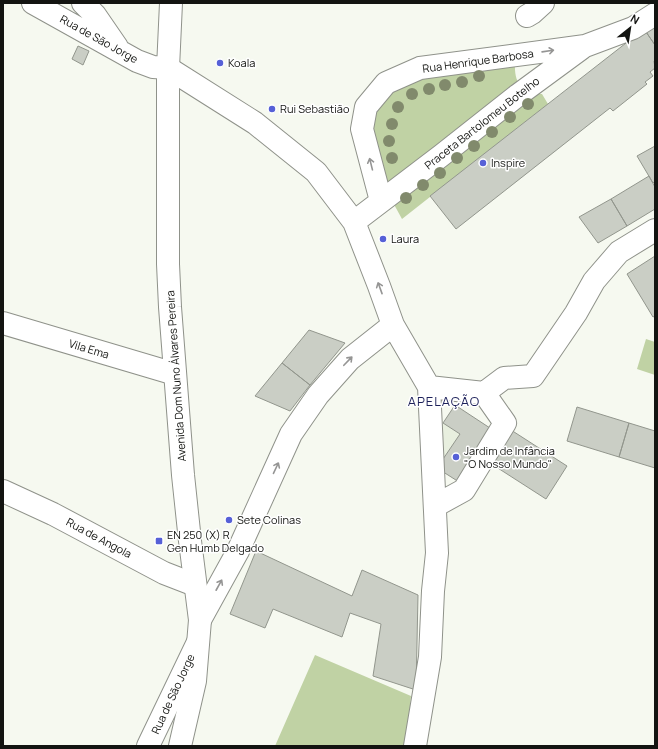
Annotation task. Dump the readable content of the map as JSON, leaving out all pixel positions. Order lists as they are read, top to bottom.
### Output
{
  "streets": {
    "street": [
      "Rua de São Jorge",
      "Rua Henrique Barbosa",
      "Praceta Bartolomeu Botelho",
      "Vila Ema",
      "Avenida Dom Nuno Álvares Pereira",
      "Rua de Angola"
    ]
  },
  "crossings": [
    ["Rua de São Jorge", "Avenida Dom Nuno Álvares Pereira"],
    ["Rua Henrique Barbosa", "Praceta Bartolomeu Botelho"],
    ["Vila Ema", "Avenida Dom Nuno Álvares Pereira"],
    ["Avenida Dom Nuno Álvares Pereira", "Rua de Angola"]
  ],
  "districts": ["APELAÇÃO"],
  "places": {
    "other": [
      "Koala",
      "Rui Sebastião",
      "Inspire",
      "Laura",
      "Jardim de Infância \"O Nosso Mundo\"",
      "Sete Colinas"
    ],
    "transit": ["EN 250 (X) R Gen Humb Delgado"]
  },
  "north": "top right"
}
